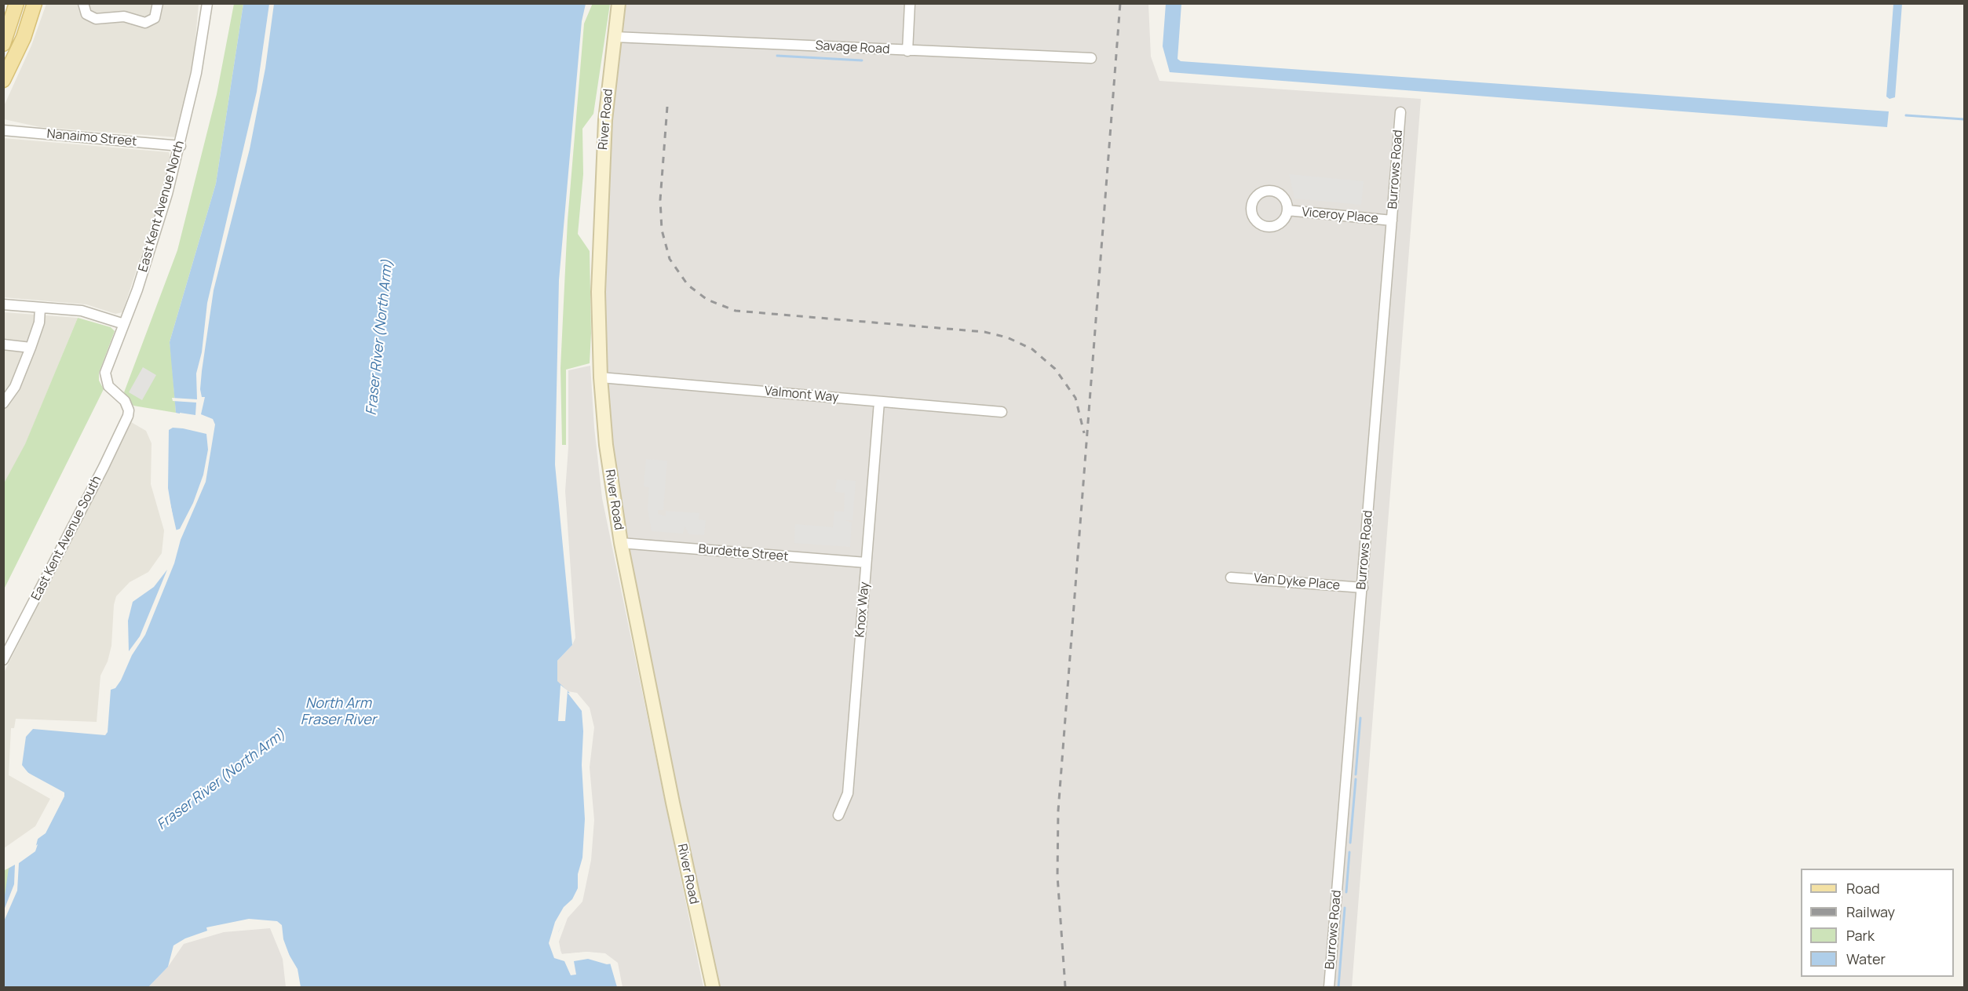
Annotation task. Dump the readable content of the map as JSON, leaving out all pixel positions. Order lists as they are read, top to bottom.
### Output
{
  "streets": {
    "street": [
      "Savage Road",
      "River Road",
      "Nanaimo Street",
      "Burrows Road",
      "East Kent Avenue North",
      "Viceroy Place",
      "Valmont Way",
      "East Kent Avenue South",
      "Burdette Street",
      "Van Dyke Place",
      "Knox Way"
    ]
  },
  "crossings": [
    ["Savage Road", "River Road"],
    ["River Road", "Valmont Way"],
    ["River Road", "Burdette Street"],
    ["Nanaimo Street", "East Kent Avenue North"],
    ["Burrows Road", "Viceroy Place"],
    ["Burrows Road", "Van Dyke Place"],
    ["East Kent Avenue North", "East Kent Avenue South"],
    ["Valmont Way", "Knox Way"],
    ["Burdette Street", "Knox Way"]
  ],
  "water": ["Fraser River (North Arm)", "North Arm Fraser River"],
  "legend": [
    "Road",
    "Railway",
    "Park",
    "Water"
  ]
}
